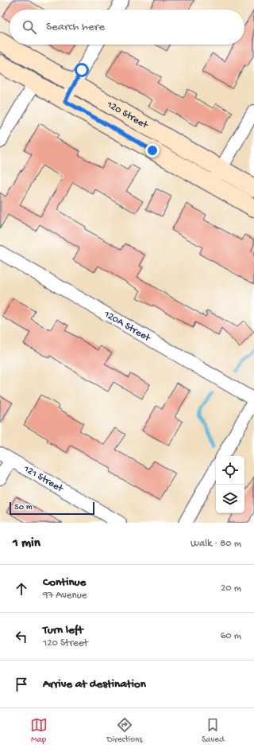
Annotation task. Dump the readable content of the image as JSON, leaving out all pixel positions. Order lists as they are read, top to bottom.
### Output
{
  "streets": {
    "main road": ["120 Street"],
    "street": ["120A Street", "121 Street"]
  },
  "scale_bar": "50 m",
  "page": {
    "search": "Search here",
    "scale": "50 m",
    "heading": ["1 min", "Walk · 80 m"],
    "list": [
      ["Continue", "97 Avenue", "20 m"],
      ["Turn left", "120 Street", "60 m"],
      "Arrive at destination"
    ],
    "nav": ["Map", "Directions", "Saved"]
  }
}
